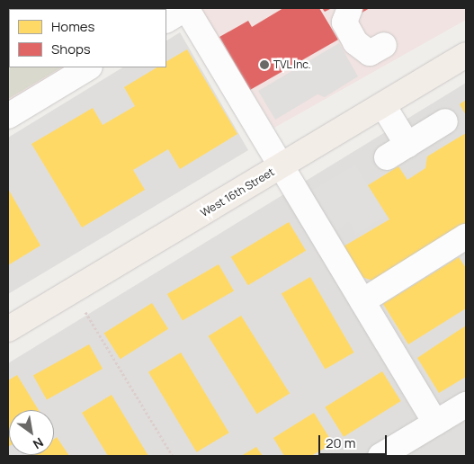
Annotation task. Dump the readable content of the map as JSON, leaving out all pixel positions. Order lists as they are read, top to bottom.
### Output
{
  "streets": {
    "main road": ["West 16th Street"]
  },
  "places": ["TVL Inc."],
  "legend": ["Homes", "Shops"],
  "scale_bar": "20 m",
  "north": "bottom right"
}
